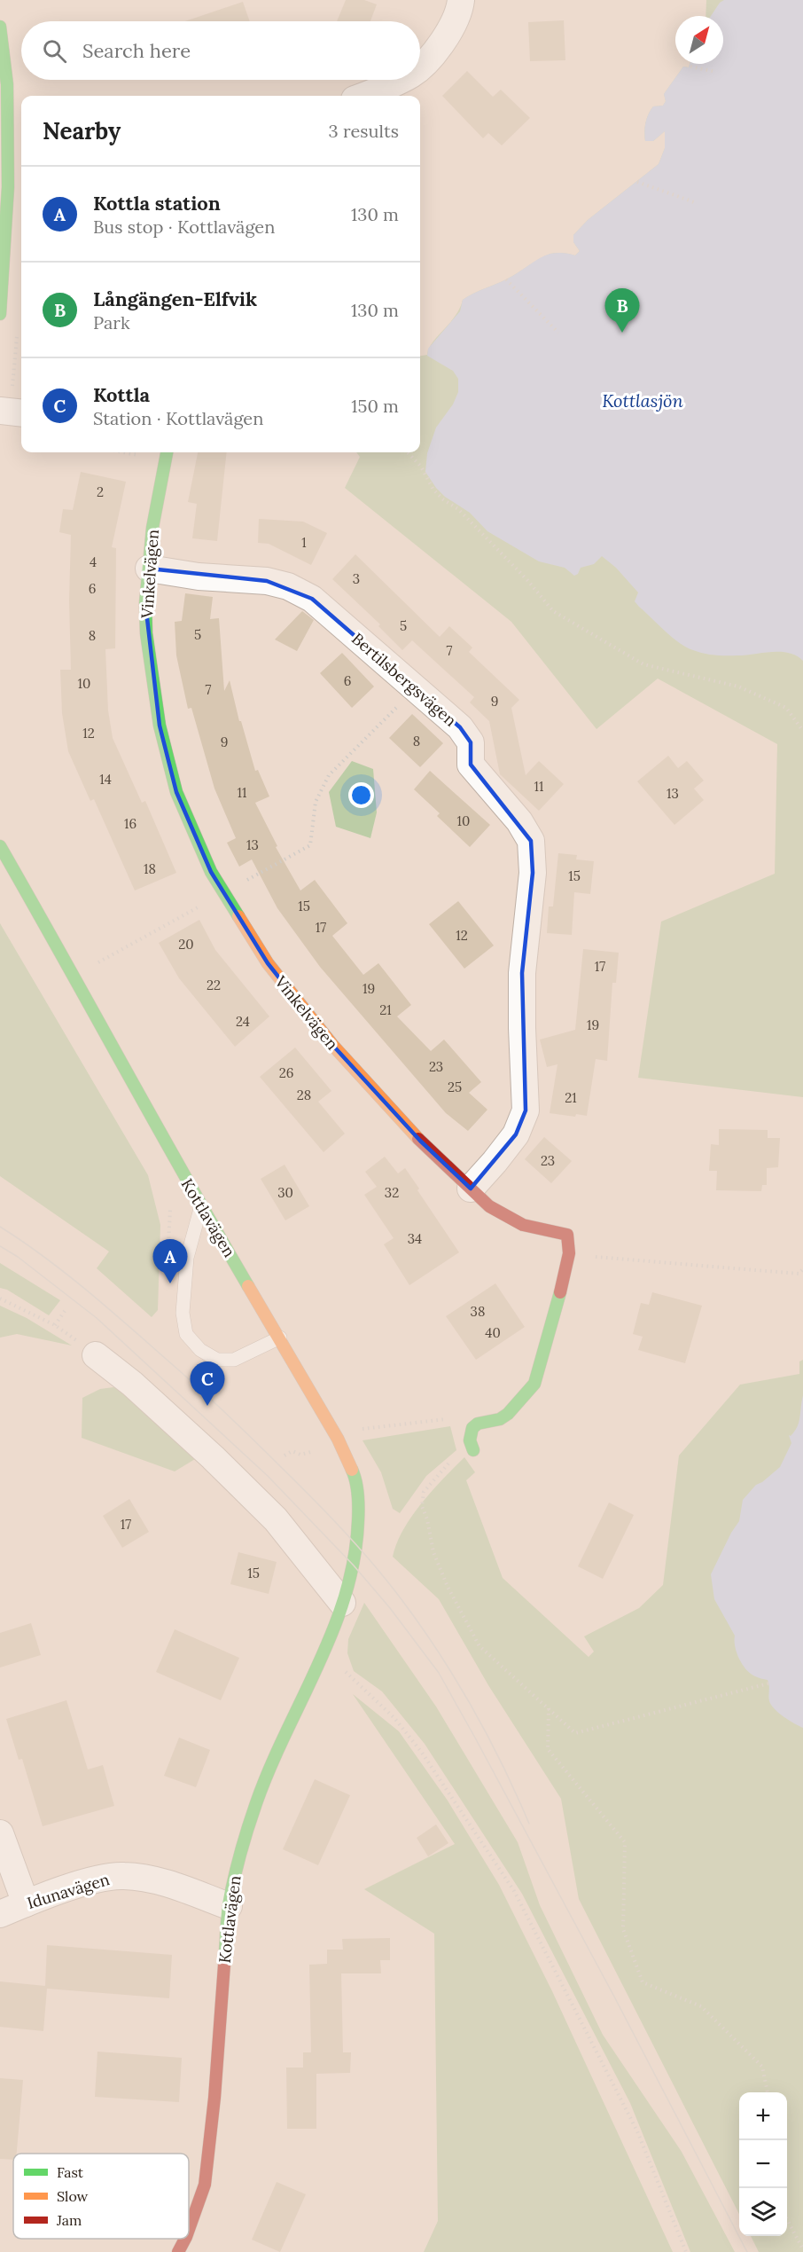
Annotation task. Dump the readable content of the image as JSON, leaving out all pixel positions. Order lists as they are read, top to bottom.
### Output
{
  "streets": {
    "street": [
      "Vinkelvägen",
      "Bertilsbergsvägen",
      "Kottlavägen",
      "Idunavägen"
    ]
  },
  "crossings": [
    ["Vinkelvägen", "Bertilsbergsvägen"],
    ["Kottlavägen", "Idunavägen"]
  ],
  "water": ["Kottlasjön"],
  "house_numbers": [
    "2",
    "1",
    "4",
    "3",
    "6",
    "5",
    "5",
    "8",
    "7",
    "6",
    "10",
    "7",
    "9",
    "12",
    "8",
    "9",
    "14",
    "11",
    "11",
    "13",
    "10",
    "16",
    "13",
    "18",
    "15",
    "15",
    "17",
    "12",
    "20",
    "17",
    "22",
    "19",
    "21",
    "24",
    "19",
    "23",
    "26",
    "25",
    "28",
    "21",
    "23",
    "30",
    "32",
    "34",
    "38",
    "40",
    "17",
    "15"
  ],
  "legend": ["Fast", "Slow", "Jam"],
  "north": "top right",
  "page": {
    "search": "Search here",
    "heading": ["Nearby", "3 results"],
    "list": [
      {
        "mark": "A",
        "name": "Kottla station",
        "note": "Bus stop · Kottlavägen",
        "value": "130 m"
      },
      {
        "mark": "B",
        "name": "Långängen-Elfvik",
        "note": "Park",
        "value": "130 m"
      },
      {
        "mark": "C",
        "name": "Kottla",
        "note": "Station · Kottlavägen",
        "value": "150 m"
      }
    ],
    "pins": ["B", "A", "C"],
    "map_buttons": ["+", "−"]
  }
}
